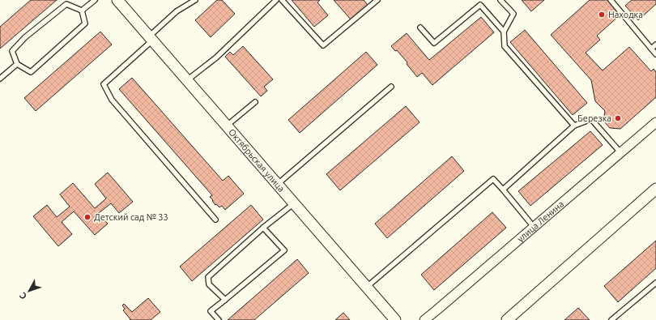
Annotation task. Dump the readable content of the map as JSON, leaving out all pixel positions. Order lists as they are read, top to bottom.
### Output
{
  "streets": {
    "street": ["Октябрьская улица", "улица Ленина"]
  },
  "places": ["Находка", "Березка", "Детский сад № 33"],
  "north": "bottom left"
}
